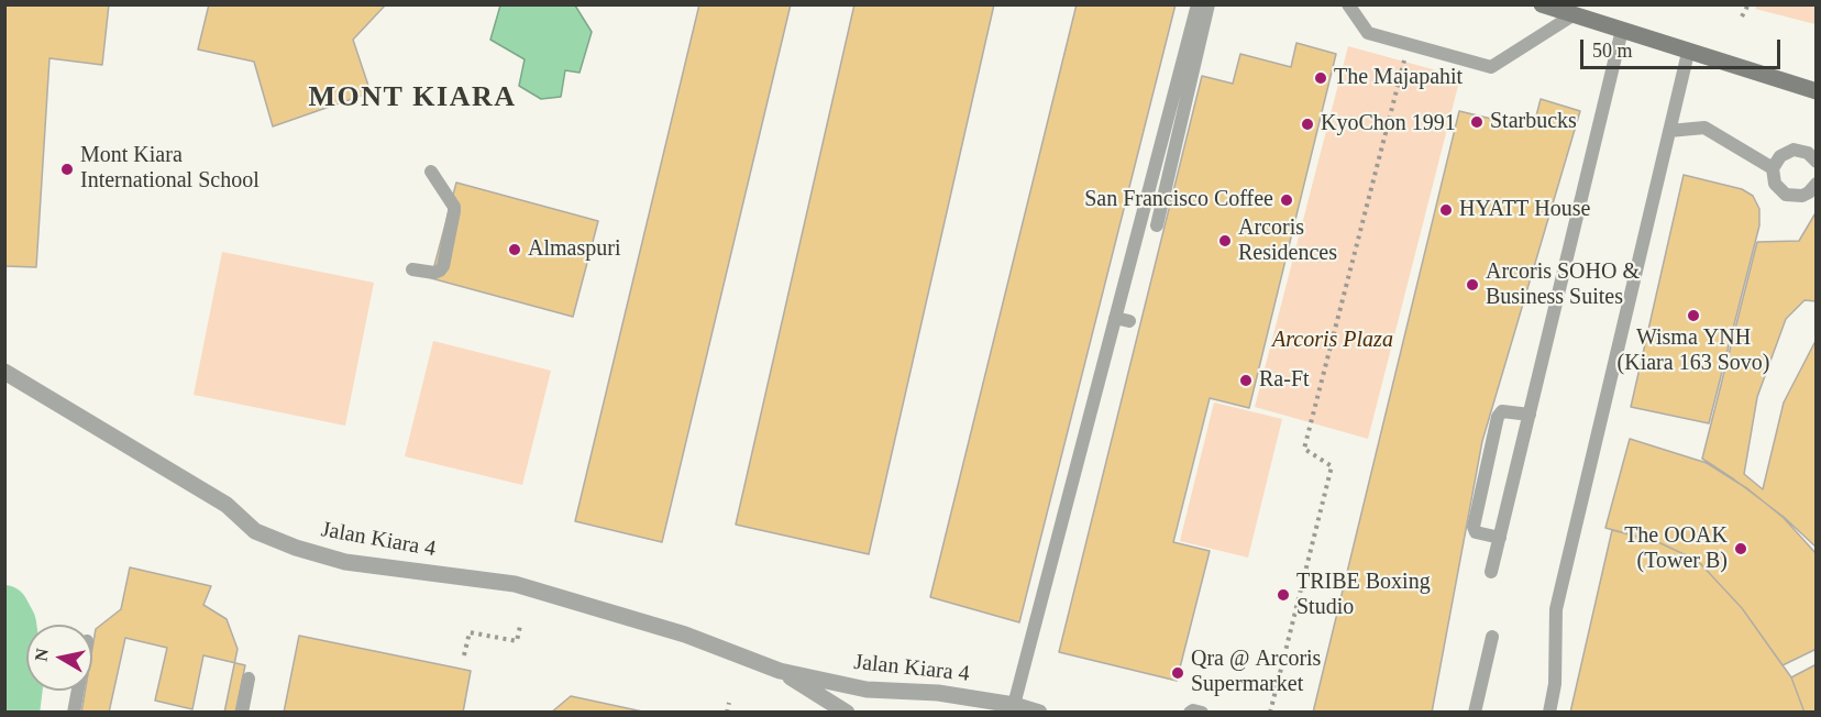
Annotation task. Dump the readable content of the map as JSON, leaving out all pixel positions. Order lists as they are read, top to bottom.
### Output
{
  "streets": {
    "street": ["Jalan Kiara 4"]
  },
  "districts": ["MONT KIARA"],
  "parks": ["Arcoris Plaza"],
  "places": [
    "The Majapahit",
    "Starbucks",
    "KyoChon 1991",
    "Mont Kiara International School",
    "San Francisco Coffee",
    "HYATT House",
    "Arcoris Residences",
    "Almaspuri",
    "Arcoris SOHO & Business Suites",
    "Wisma YNH (Kiara 163 Sovo)",
    "Ra-Ft",
    "The OOAK (Tower B)",
    "TRIBE Boxing Studio",
    "Qra @ Arcoris Supermarket"
  ],
  "scale_bar": "50 m",
  "north": "left"
}
